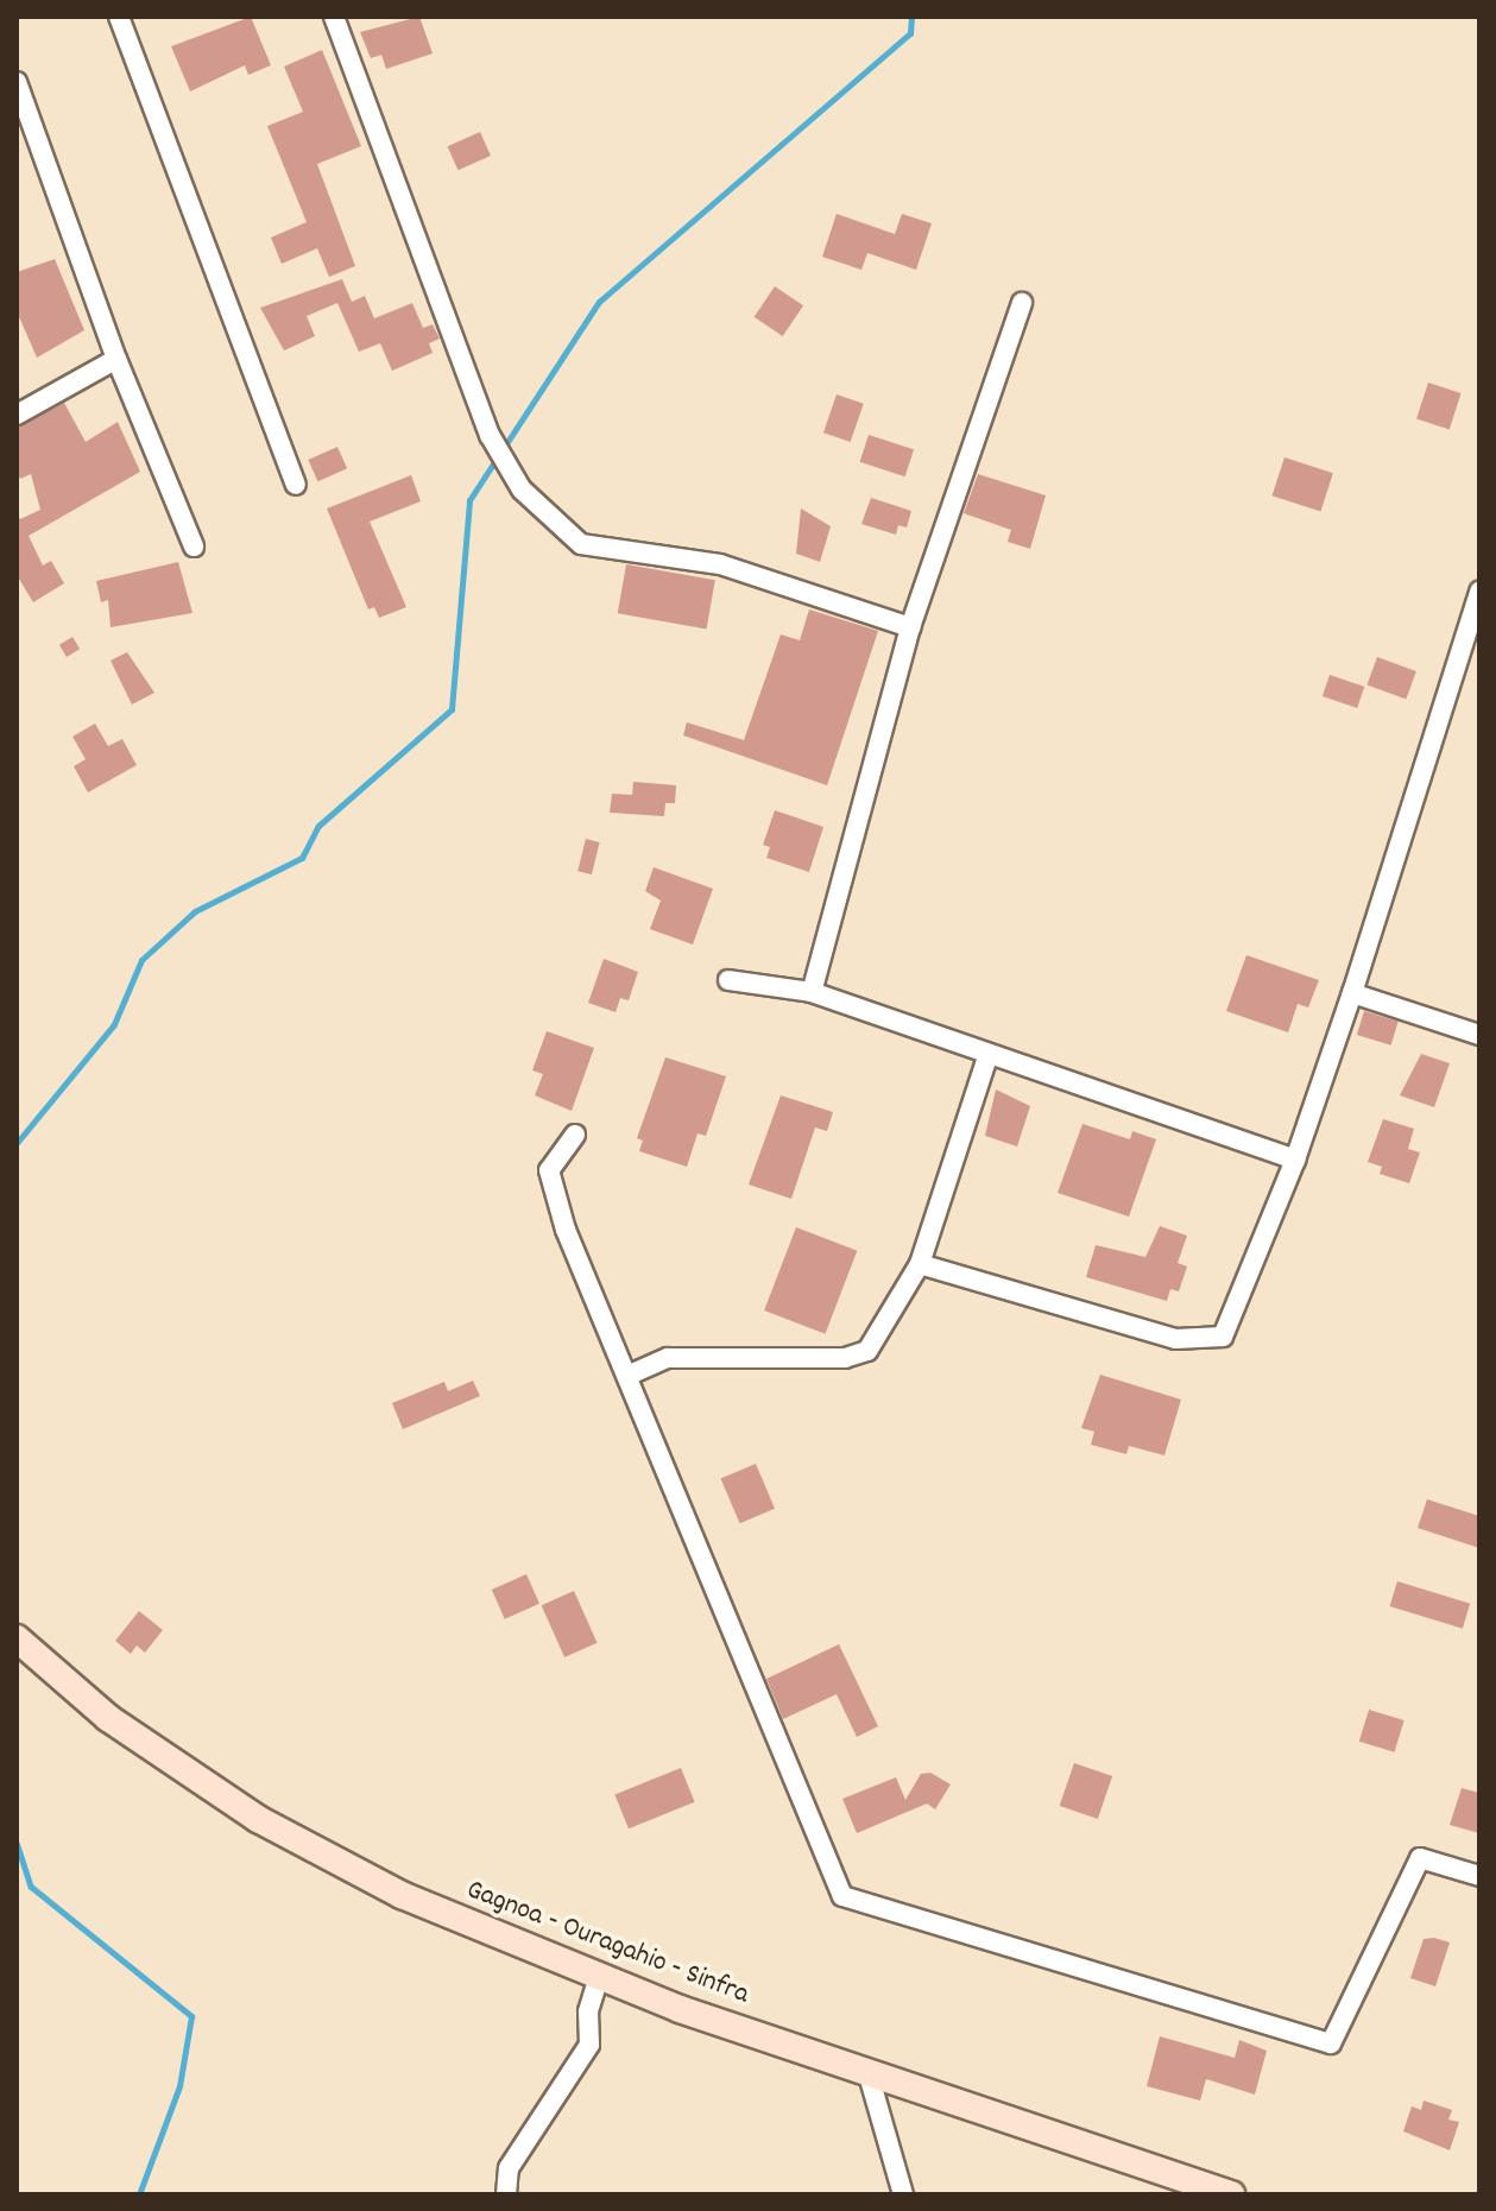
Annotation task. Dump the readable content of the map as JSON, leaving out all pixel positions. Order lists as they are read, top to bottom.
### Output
{
  "streets": {
    "main road": ["Gagnoa - Ouragahio - Sinfra"]
  }
}
